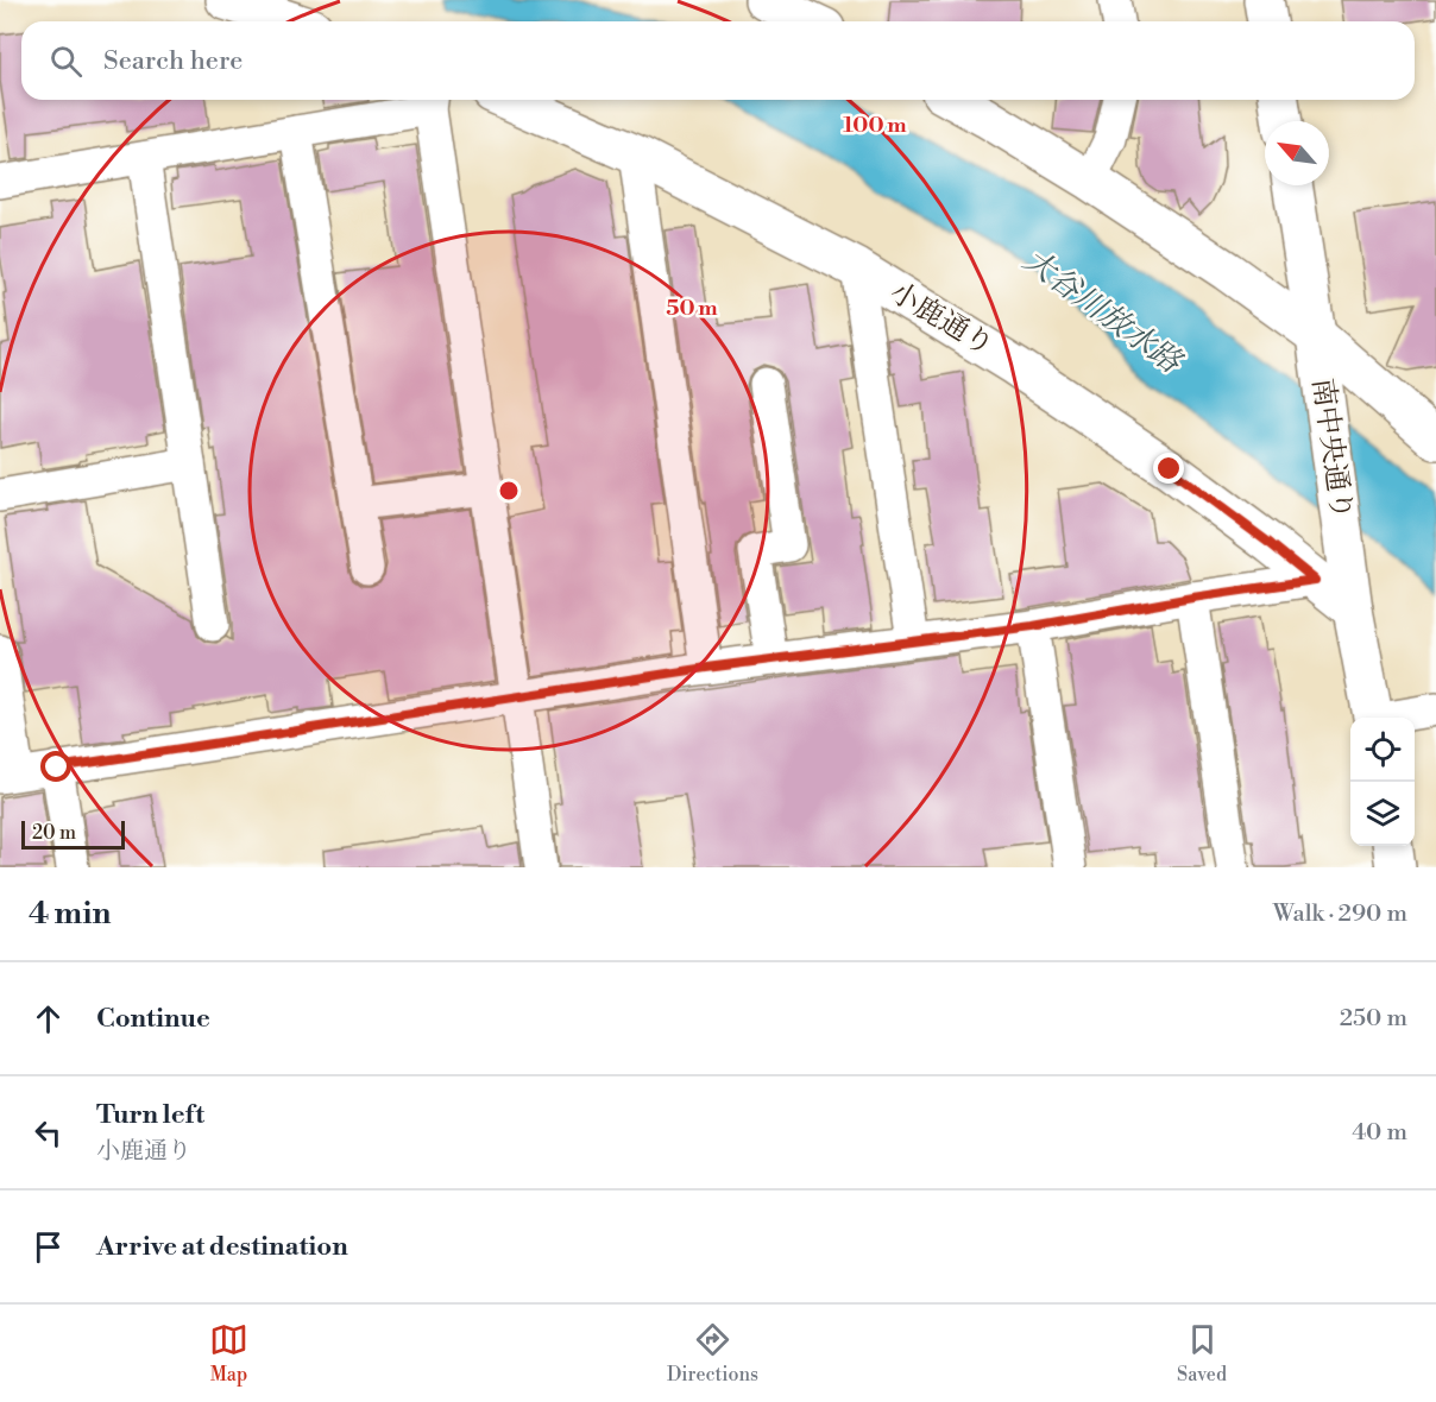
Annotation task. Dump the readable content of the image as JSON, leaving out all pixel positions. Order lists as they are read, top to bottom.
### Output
{
  "streets": {
    "street": ["小鹿通り", "南中央通り"]
  },
  "crossings": [
    ["小鹿通り", "南中央通り"]
  ],
  "water": ["大谷川放水路"],
  "scale_bar": "20 m",
  "north": "top left",
  "page": {
    "search": "Search here",
    "scale": "20 m",
    "heading": ["4 min", "Walk · 290 m"],
    "list": [
      ["Continue", "250 m"],
      ["Turn left", "小鹿通り", "40 m"],
      "Arrive at destination"
    ],
    "nav": ["Map", "Directions", "Saved"]
  },
  "rings": ["100 m", "50 m"]
}
